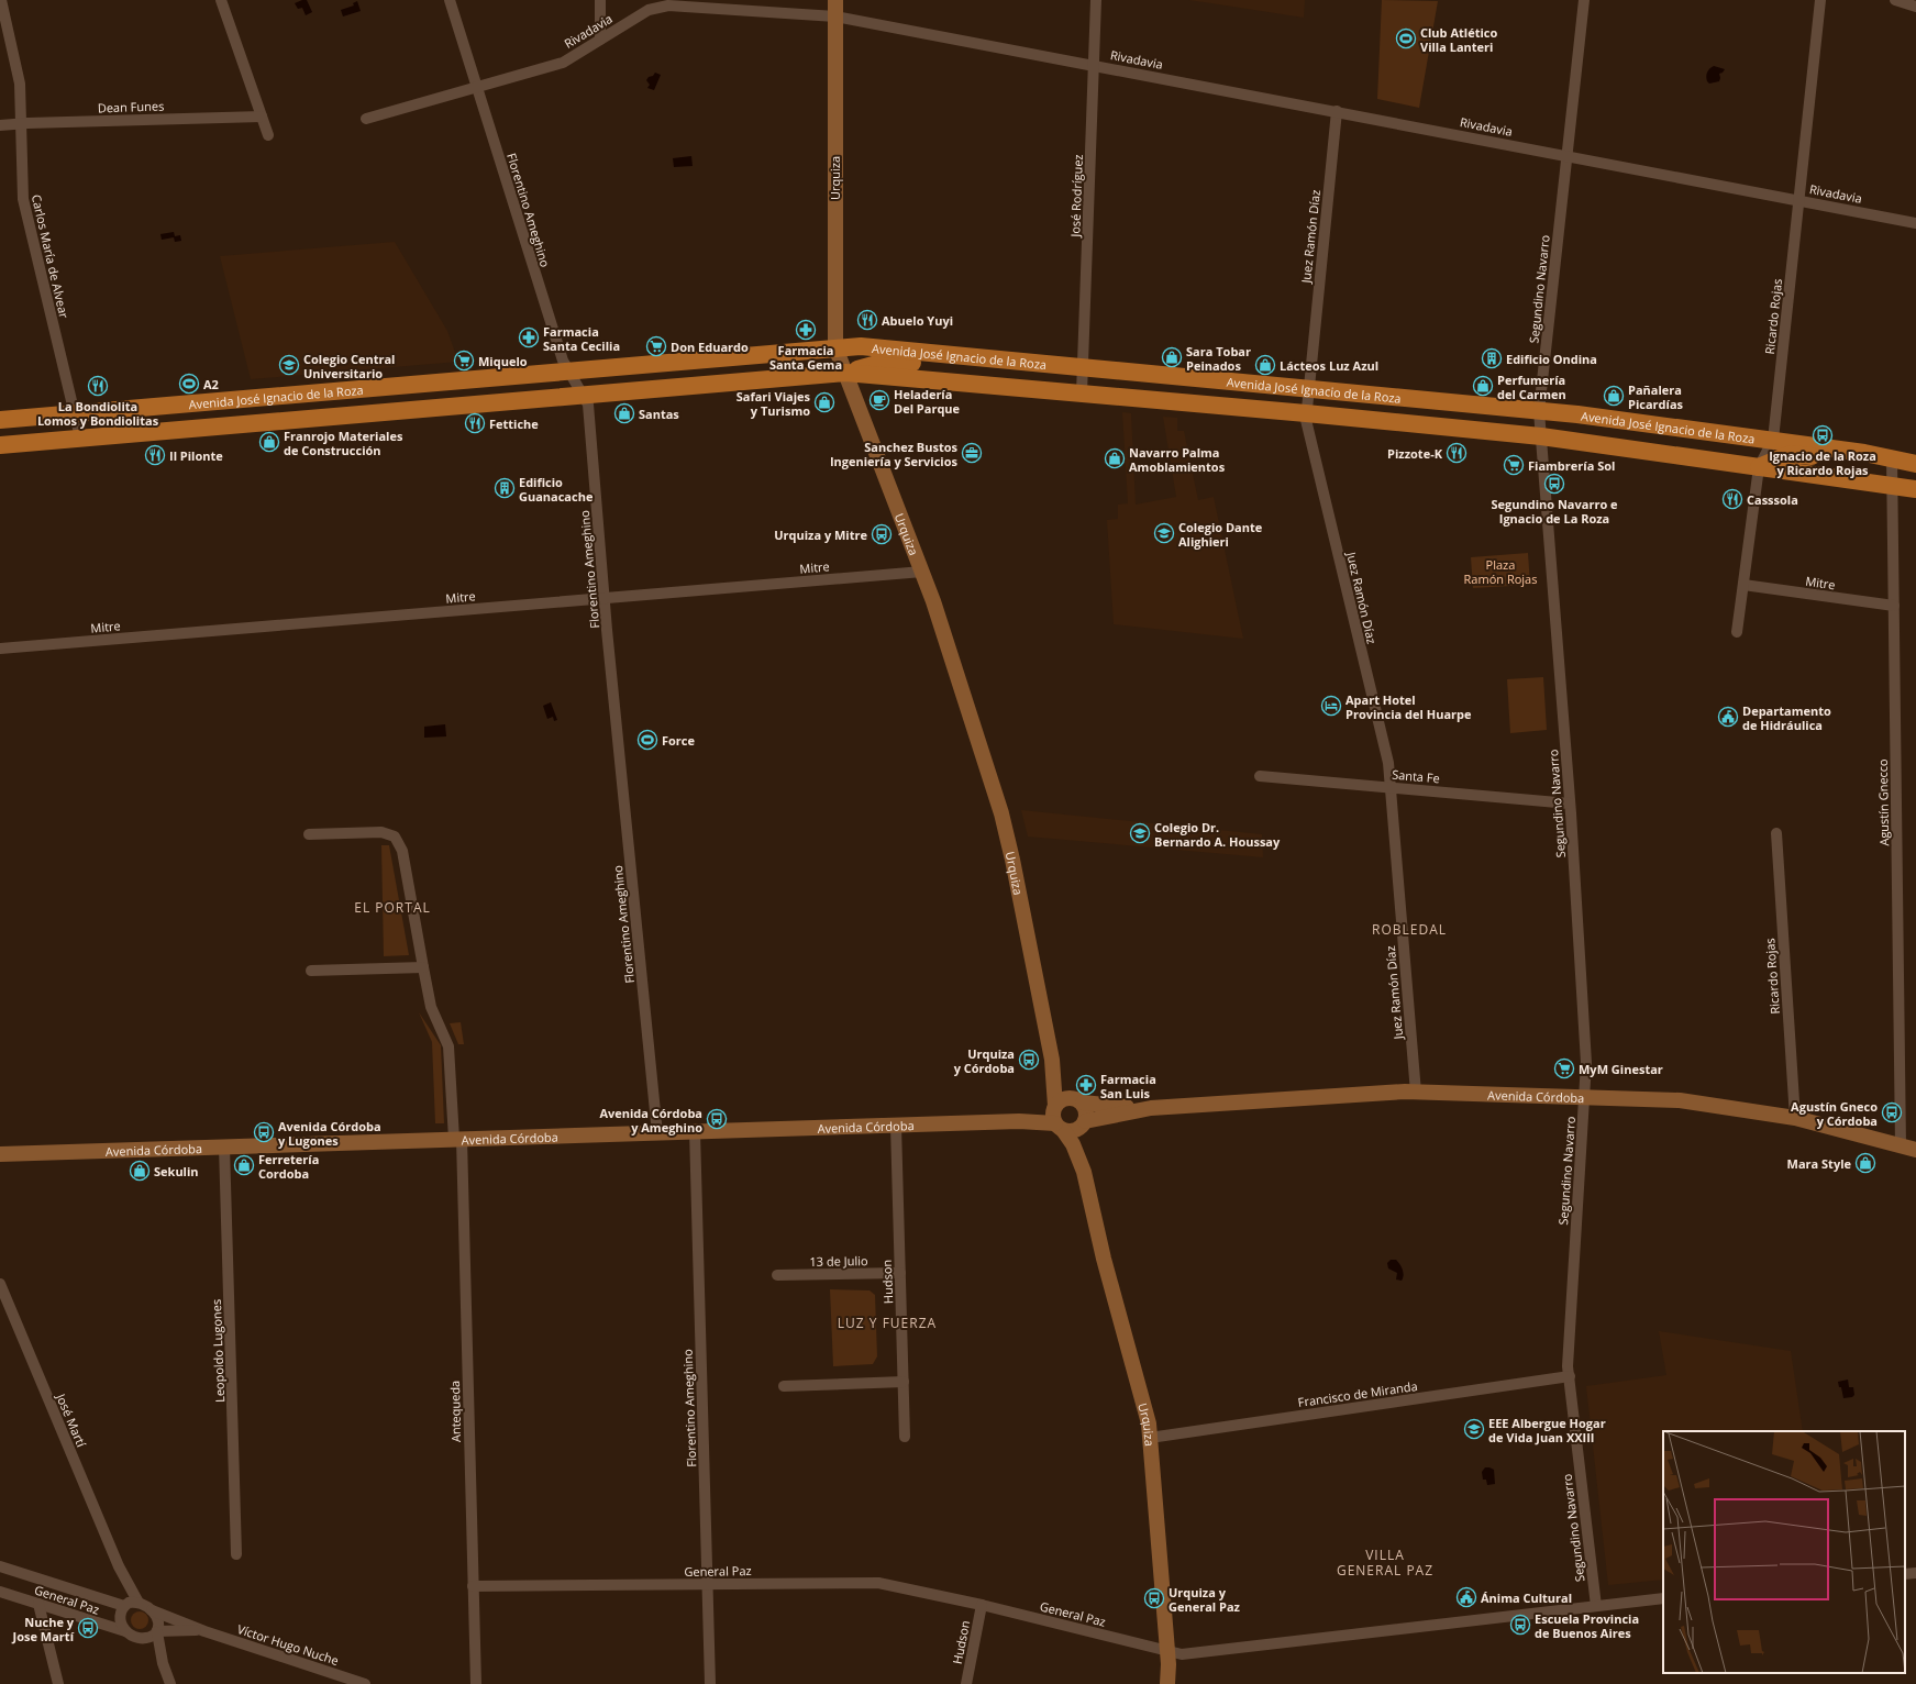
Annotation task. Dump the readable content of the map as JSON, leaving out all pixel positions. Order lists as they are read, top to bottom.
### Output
{
  "streets": {
    "main road": ["Urquiza", "Avenida José Ignacio de la Roza", "Avenida Córdoba"],
    "street": [
      "Rivadavia",
      "Dean Funes",
      "José Rodríguez",
      "Florentino Ameghino",
      "Juez Ramón Díaz",
      "Carlos María de Alvear",
      "Segundino Navarro",
      "Ricardo Rojas",
      "Mitre",
      "Santa Fe",
      "Agustín Gnecco",
      "13 de Julio",
      "Hudson",
      "Leopoldo Lugones",
      "Francisco de Miranda",
      "Antequeda",
      "José Martí",
      "General Paz",
      "Víctor Hugo Nuche"
    ]
  },
  "crossings": [
    ["Rivadavia", "Urquiza"],
    ["Rivadavia", "José Rodríguez"],
    ["Rivadavia", "Florentino Ameghino"],
    ["Rivadavia", "Juez Ramón Díaz"],
    ["Rivadavia", "Segundino Navarro"],
    ["Rivadavia", "Ricardo Rojas"],
    ["Dean Funes", "Carlos María de Alvear"],
    ["Urquiza", "Avenida José Ignacio de la Roza"],
    ["Urquiza", "Mitre"],
    ["Urquiza", "Avenida Córdoba"],
    ["Urquiza", "Francisco de Miranda"],
    ["Urquiza", "General Paz"],
    ["José Rodríguez", "Avenida José Ignacio de la Roza"],
    ["Florentino Ameghino", "Avenida José Ignacio de la Roza"],
    ["Florentino Ameghino", "Mitre"],
    ["Florentino Ameghino", "Avenida Córdoba"],
    ["Florentino Ameghino", "General Paz"],
    ["Juez Ramón Díaz", "Avenida José Ignacio de la Roza"],
    ["Juez Ramón Díaz", "Santa Fe"],
    ["Juez Ramón Díaz", "Avenida Córdoba"],
    ["Carlos María de Alvear", "Avenida José Ignacio de la Roza"],
    ["Segundino Navarro", "Avenida José Ignacio de la Roza"],
    ["Segundino Navarro", "Santa Fe"],
    ["Segundino Navarro", "Avenida Córdoba"],
    ["Segundino Navarro", "Francisco de Miranda"],
    ["Segundino Navarro", "General Paz"],
    ["Ricardo Rojas", "Avenida José Ignacio de la Roza"],
    ["Ricardo Rojas", "Mitre"],
    ["Ricardo Rojas", "Avenida Córdoba"],
    ["Avenida José Ignacio de la Roza", "Agustín Gnecco"],
    ["Mitre", "Agustín Gnecco"],
    ["Agustín Gnecco", "Avenida Córdoba"],
    ["Avenida Córdoba", "Hudson"],
    ["Avenida Córdoba", "Leopoldo Lugones"],
    ["Avenida Córdoba", "Antequeda"],
    ["13 de Julio", "Hudson"],
    ["Hudson", "General Paz"],
    ["Antequeda", "General Paz"],
    ["José Martí", "General Paz"],
    ["José Martí", "Víctor Hugo Nuche"],
    ["General Paz", "Víctor Hugo Nuche"]
  ],
  "districts": [
    "EL PORTAL",
    "ROBLEDAL",
    "LUZ Y FUERZA",
    "VILLA GENERAL PAZ"
  ],
  "parks": ["Plaza Ramón Rojas"],
  "places": {
    "sports": ["Club Atlético Villa Lanteri", "A2", "Force"],
    "restaurant": [
      "Abuelo Yuyi",
      "La Bondiolita Lomos y Bondiolitas",
      "Fettiche",
      "Pizzote-K",
      "Il Pilonte",
      "Casssola"
    ],
    "pharmacy": ["Farmacia Santa Gema", "Farmacia Santa Cecilia", "Farmacia San Luis"],
    "supermarket": [
      "Don Eduardo",
      "Miquelo",
      "Fiambrería Sol",
      "MyM Ginestar"
    ],
    "shop": [
      "Sara Tobar Peinados",
      "Lácteos Luz Azul",
      "Perfumería del Carmen",
      "Pañalera Picardías",
      "Safari Viajes y Turismo",
      "Santas",
      "Franrojo Materiales de Construcción",
      "Navarro Palma Amoblamientos",
      "Mara Style",
      "Ferretería Cordoba",
      "Sekulin"
    ],
    "building": ["Edificio Ondina", "Edificio Guanacache"],
    "school or university": [
      "Colegio Central Universitario",
      "Colegio Dante Alighieri",
      "Colegio Dr. Bernardo A. Houssay",
      "EEE Albergue Hogar de Vida Juan XXIII"
    ],
    "cafe": ["Heladería Del Parque"],
    "bus stop": [
      "Ignacio de la Roza y Ricardo Rojas",
      "Segundino Navarro e Ignacio de La Roza",
      "Urquiza y Mitre",
      "Urquiza y Córdoba",
      "Agustín Gneco y Córdoba",
      "Avenida Córdoba y Ameghino",
      "Avenida Córdoba y Lugones",
      "Urquiza y General Paz",
      "Escuela Provincia de Buenos Aires",
      "Nuche y Jose Martí"
    ],
    "office": ["Sanchez Bustos Ingeniería y Servicios"],
    "hotel": ["Apart Hotel Provincia del Huarpe"],
    "public building": ["Departamento de Hidráulica", "Ánima Cultural"]
  }
}
